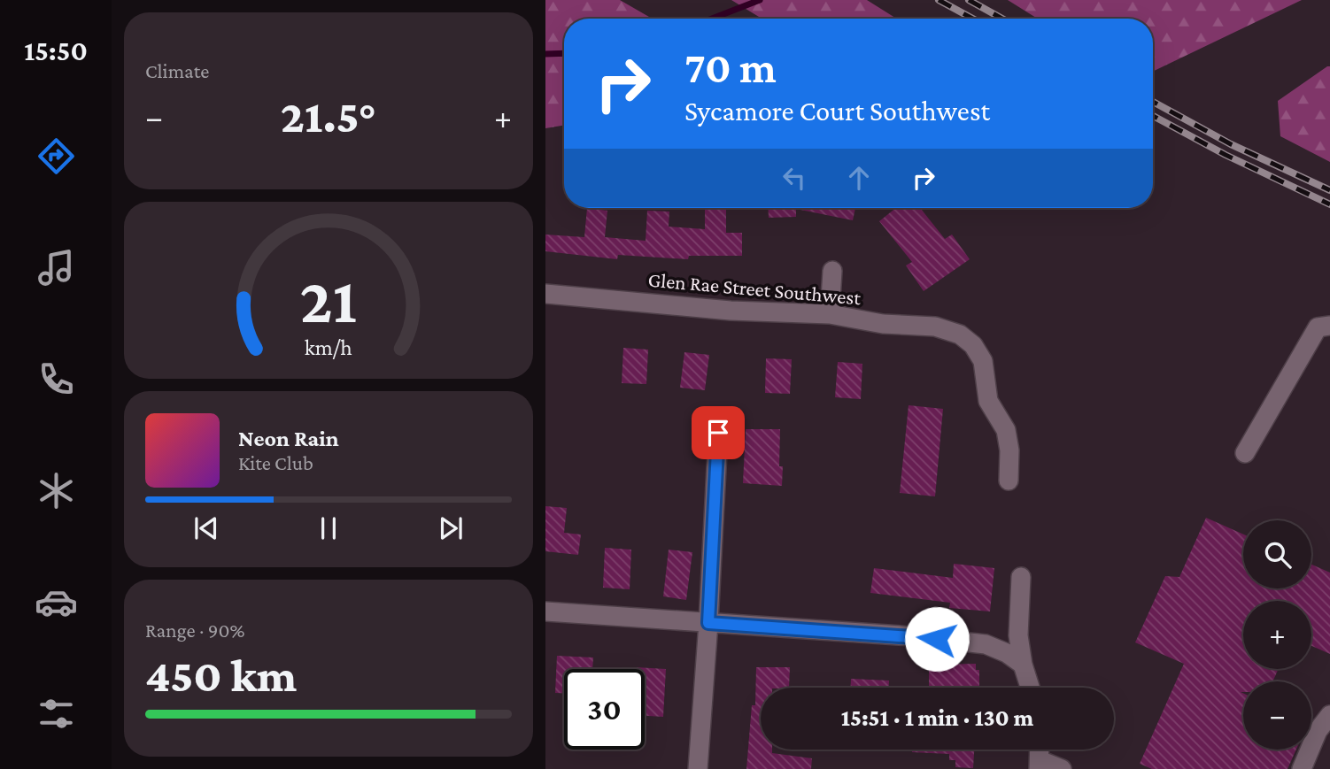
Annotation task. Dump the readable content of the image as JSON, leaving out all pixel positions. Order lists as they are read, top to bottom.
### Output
{
  "streets": {
    "street": ["Glen Rae Street Southwest"]
  },
  "page": {
    "tabs": "15:50",
    "tile": [
      "Climate",
      ["Range · 90%", "450 km"]
    ],
    "turn": ["70 m", "Sycamore Court Southwest"],
    "heat": ["−", "21.5°", "+"],
    "song": ["Neon Rain", "Kite Club"],
    "map_buttons": ["+", "−"],
    "limit": "30",
    "trip": "15:51 · 1 min · 130 m",
    "gauge": ["21", "km/h"]
  }
}
